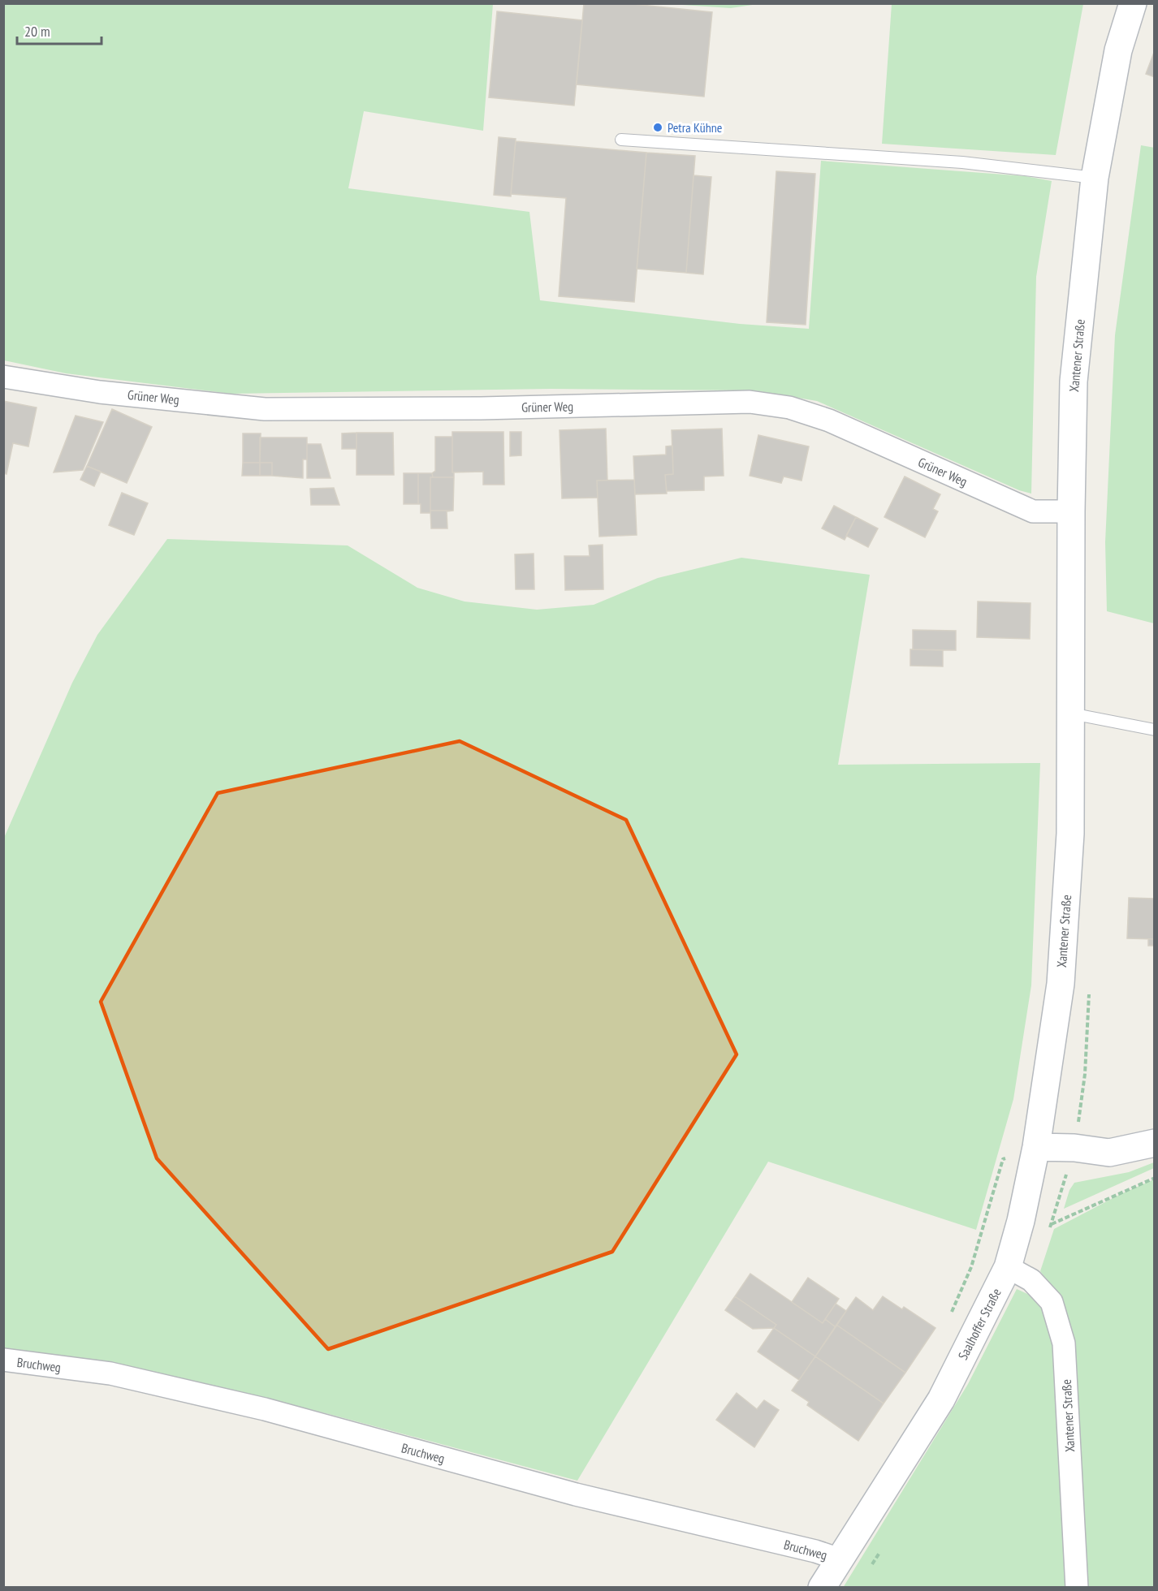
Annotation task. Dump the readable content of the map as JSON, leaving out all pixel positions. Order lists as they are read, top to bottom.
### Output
{
  "streets": {
    "main road": ["Xantener Straße", "Saalhoffer Straße"],
    "street": ["Grüner Weg", "Bruchweg"]
  },
  "crossings": [
    ["Xantener Straße", "Grüner Weg"],
    ["Xantener Straße", "Saalhoffer Straße"],
    ["Saalhoffer Straße", "Bruchweg"]
  ],
  "places": ["Petra Kühne"],
  "scale_bar": "20 m"
}
